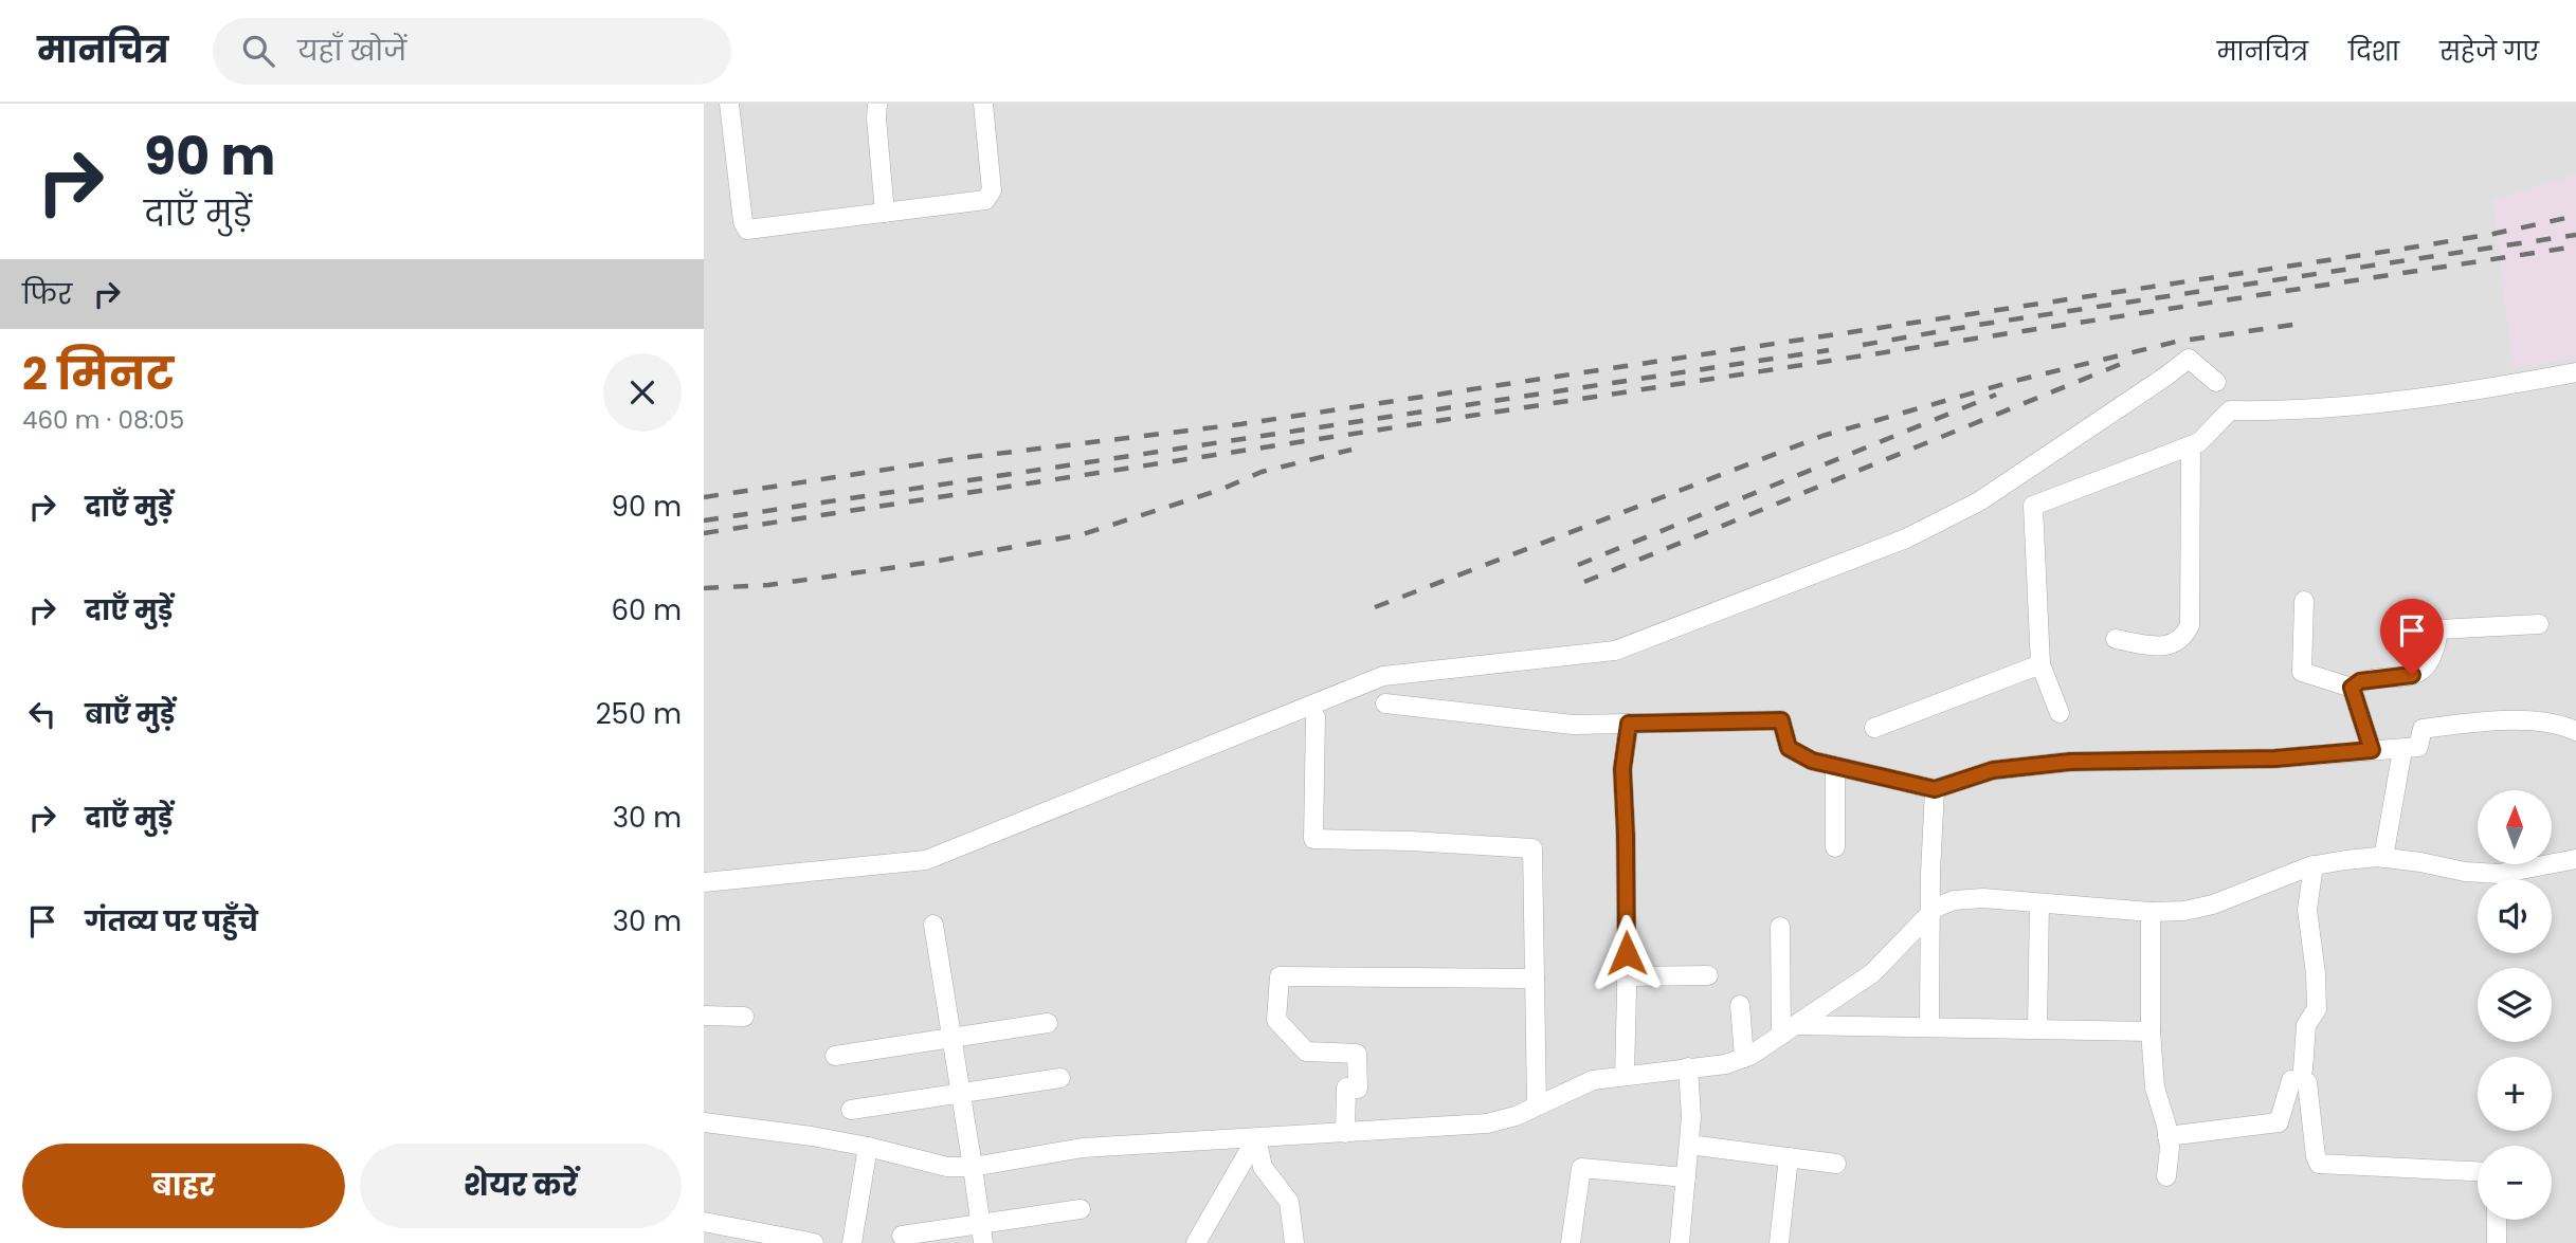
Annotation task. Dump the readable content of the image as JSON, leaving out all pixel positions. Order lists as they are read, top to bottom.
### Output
{
  "north": "top",
  "page": {
    "header": "मानचित्र",
    "search": "यहाँ खोजें",
    "nav": ["मानचित्र", "दिशा", "सहेजे गए"],
    "turn": ["90 m", "दाएँ मुड़ें"],
    "then": "फिर",
    "heading": ["2 मिनट", "460 m · 08:05"],
    "list": [
      {
        "name": "दाएँ मुड़ें",
        "value": "90 m"
      },
      {
        "name": "दाएँ मुड़ें",
        "value": "60 m"
      },
      {
        "name": "बाएँ मुड़ें",
        "value": "250 m"
      },
      {
        "name": "दाएँ मुड़ें",
        "value": "30 m"
      },
      {
        "name": "गंतव्य पर पहुँचे",
        "value": "30 m"
      }
    ],
    "map_buttons": ["+", "−"],
    "buttons": ["बाहर", "शेयर करें"]
  }
}
